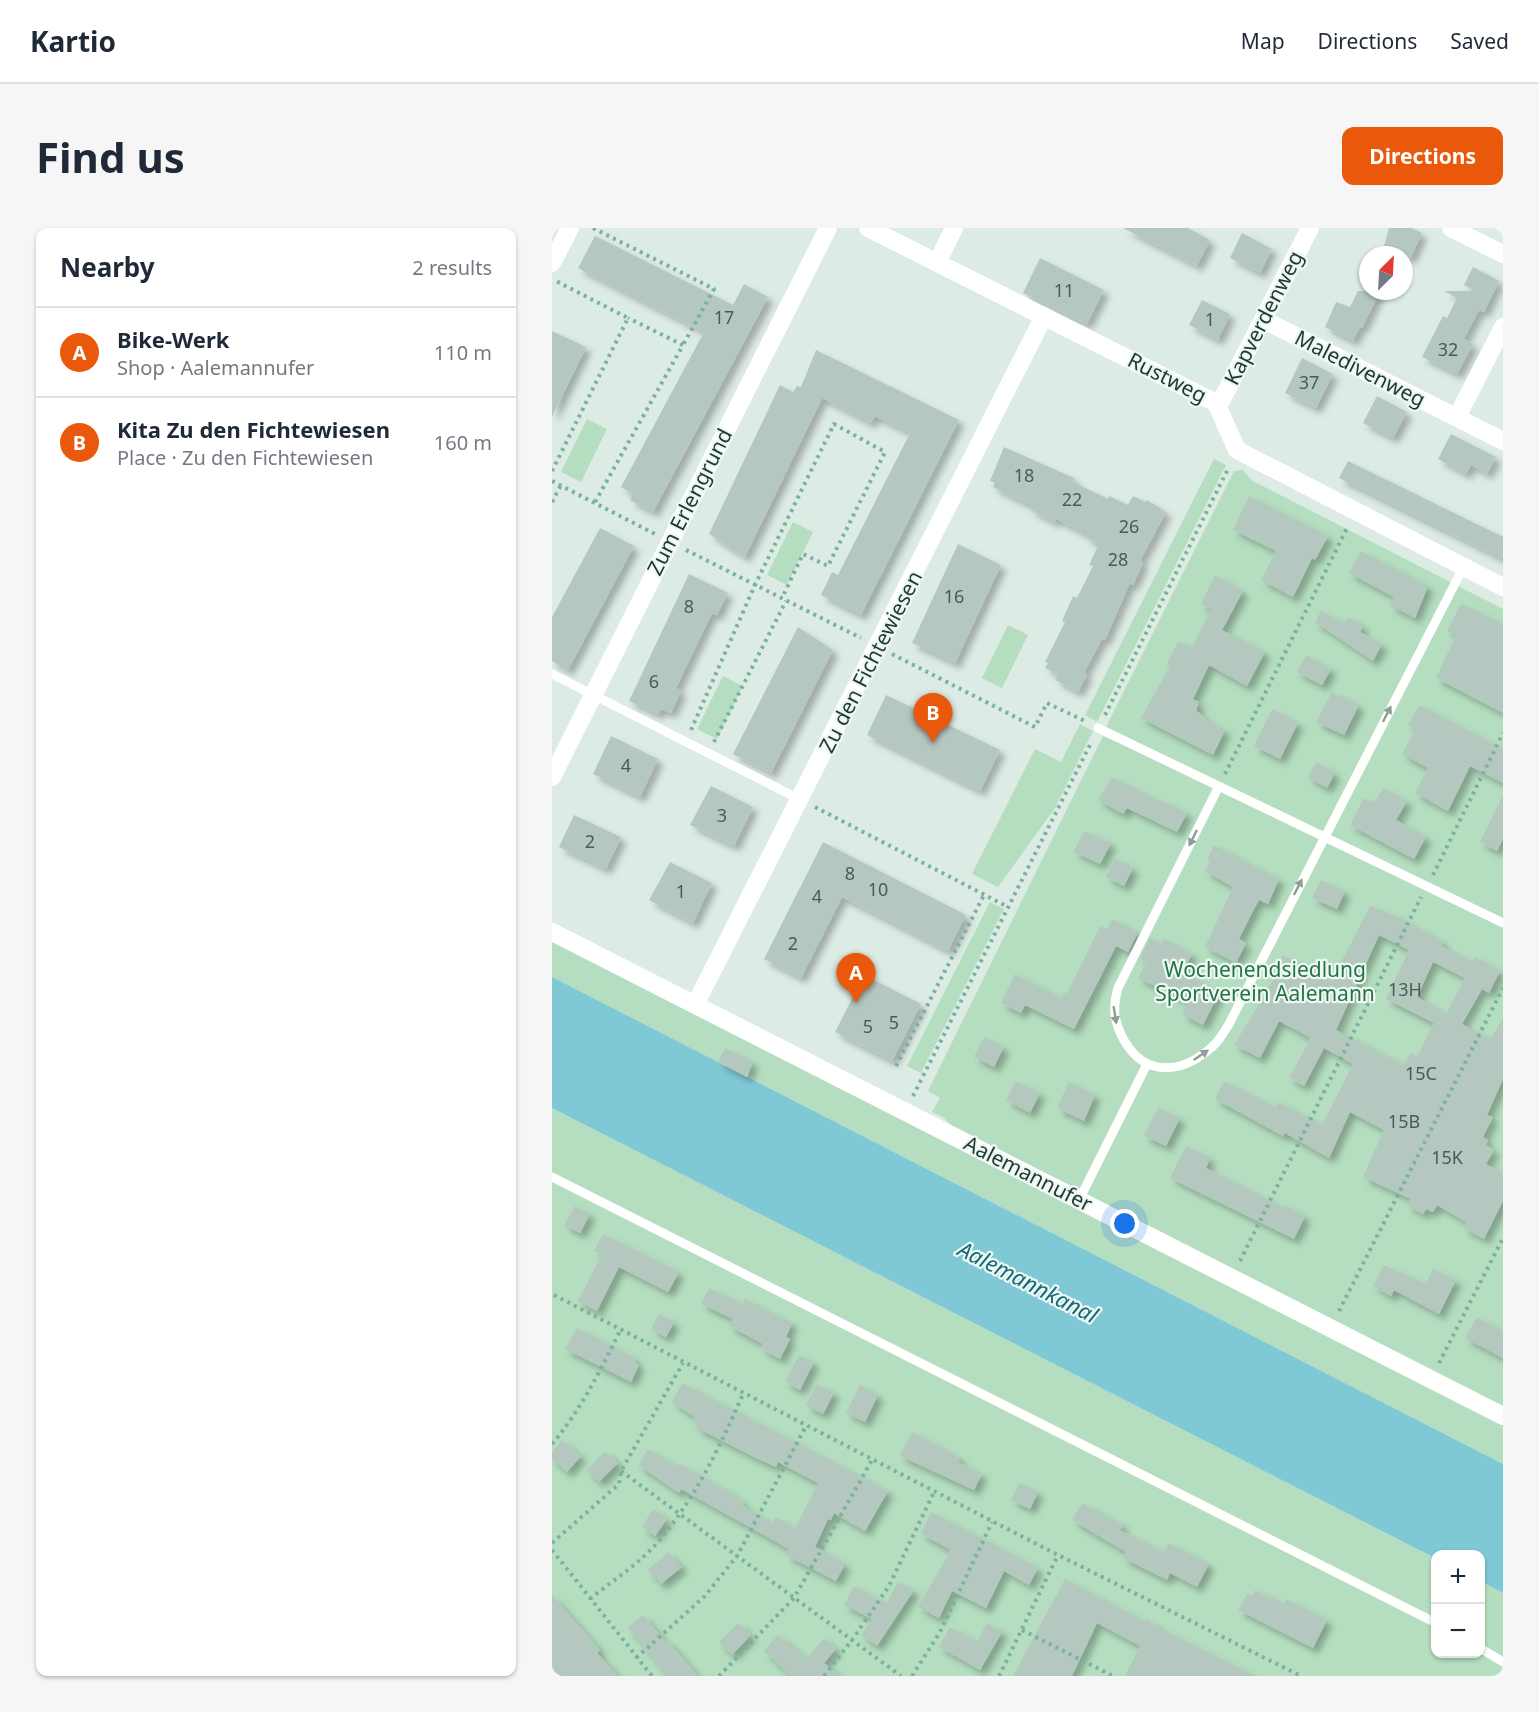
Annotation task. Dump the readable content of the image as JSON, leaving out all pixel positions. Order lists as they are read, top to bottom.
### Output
{
  "streets": {
    "street": [
      "Kapverdenweg",
      "Maledivenweg",
      "Rustweg",
      "Zum Erlengrund",
      "Zu den Fichtewiesen",
      "Aalemannufer"
    ]
  },
  "crossings": [
    ["Kapverdenweg", "Maledivenweg"],
    ["Kapverdenweg", "Rustweg"],
    ["Rustweg", "Zu den Fichtewiesen"],
    ["Zu den Fichtewiesen", "Aalemannufer"]
  ],
  "water": ["Aalemannkanal"],
  "parks": ["Wochenendsiedlung Sportverein Aalemann"],
  "house_numbers": [
    "11",
    "17",
    "1",
    "32",
    "37",
    "18",
    "22",
    "26",
    "28",
    "16",
    "8",
    "6",
    "4",
    "3",
    "2",
    "8",
    "10",
    "1",
    "4",
    "2",
    "13H",
    "5",
    "5",
    "15C",
    "15B",
    "15K"
  ],
  "north": "top right",
  "page": {
    "header": "Kartio",
    "nav": ["Map", "Directions", "Saved"],
    "buttons": "Directions",
    "title": "Find us",
    "heading": ["Nearby", "2 results"],
    "list": [
      {
        "mark": "A",
        "name": "Bike-Werk",
        "note": "Shop · Aalemannufer",
        "value": "110 m"
      },
      {
        "mark": "B",
        "name": "Kita Zu den Fichtewiesen",
        "note": "Place · Zu den Fichtewiesen",
        "value": "160 m"
      }
    ],
    "pins": ["B", "A"],
    "map_buttons": ["+", "−"]
  }
}
